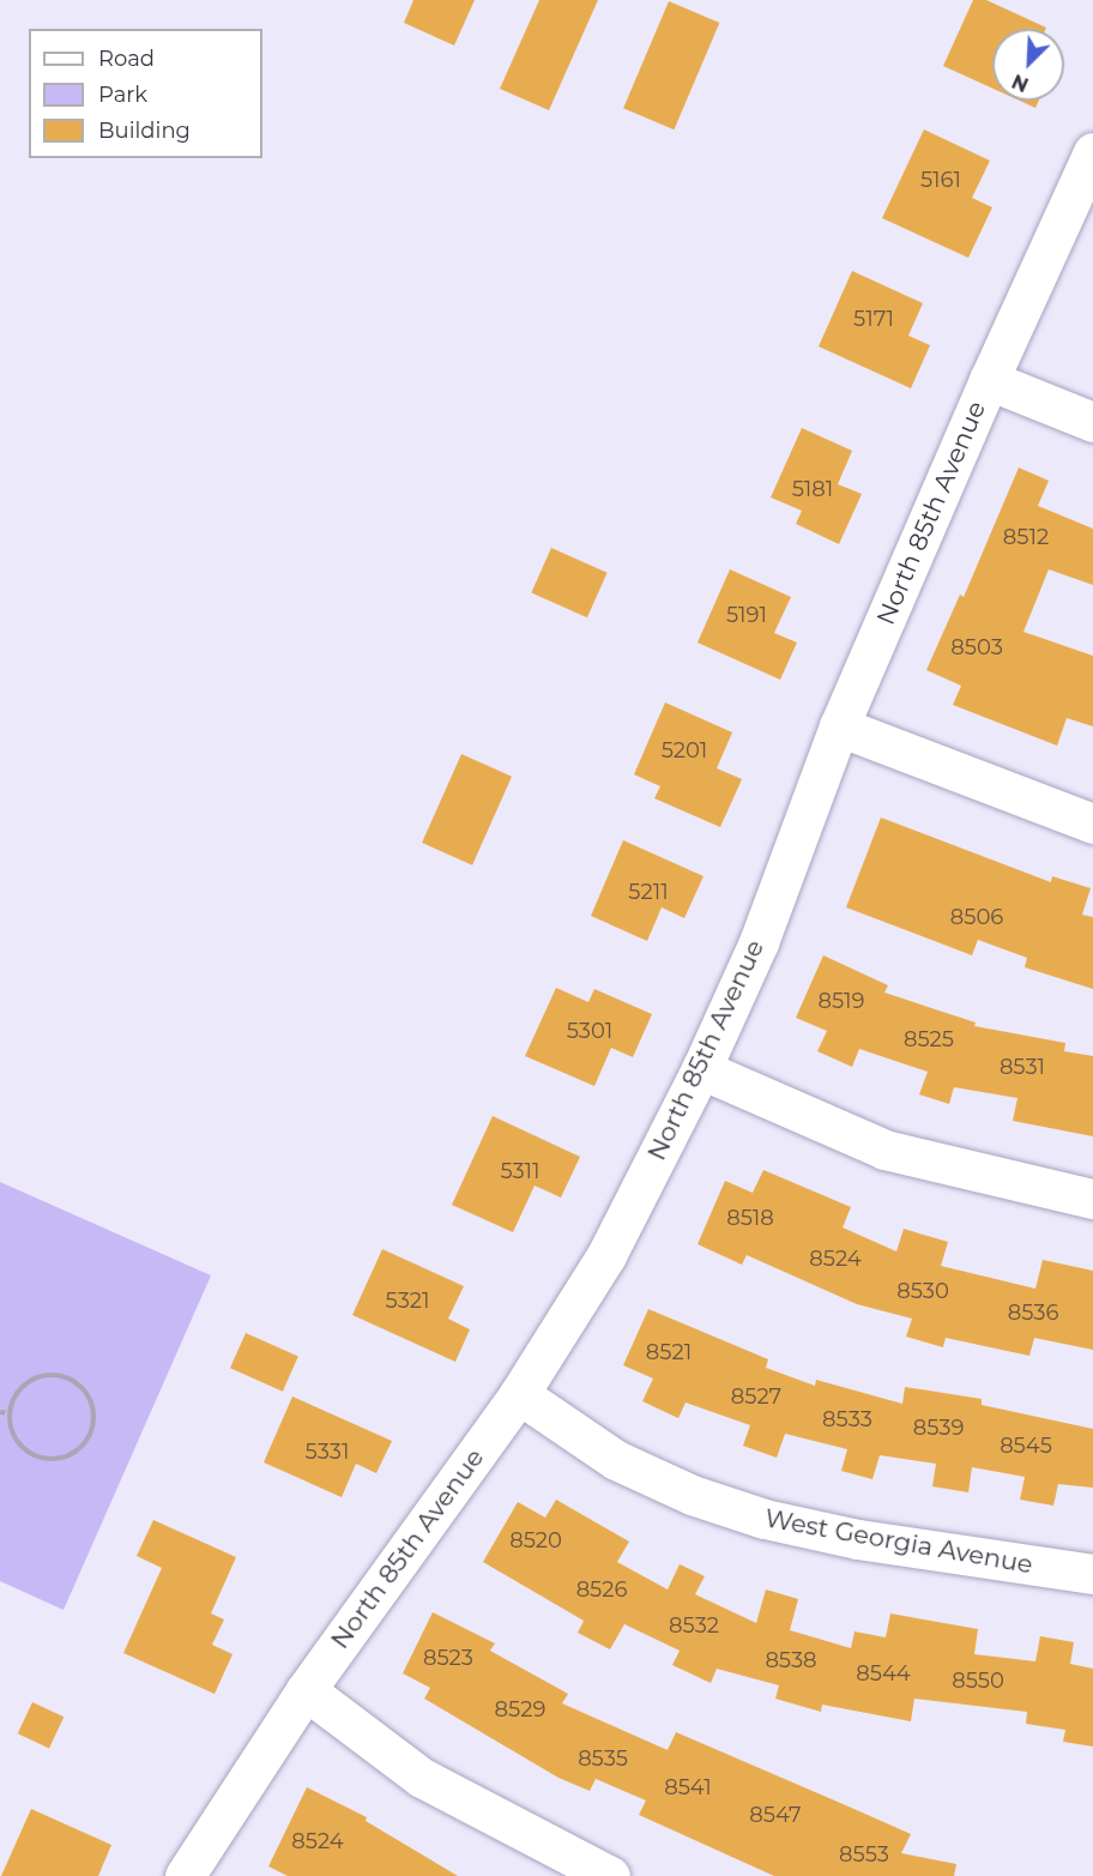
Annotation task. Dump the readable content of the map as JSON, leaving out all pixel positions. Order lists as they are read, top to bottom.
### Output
{
  "streets": {
    "street": ["North 85th Avenue", "West Georgia Avenue"]
  },
  "crossings": [
    ["North 85th Avenue", "West Georgia Avenue"]
  ],
  "house_numbers": [
    "5161",
    "5171",
    "5181",
    "8512",
    "5191",
    "8503",
    "5201",
    "5211",
    "8506",
    "8519",
    "5301",
    "8525",
    "8531",
    "5311",
    "8518",
    "8524",
    "8530",
    "5321",
    "8536",
    "8521",
    "8527",
    "8533",
    "8539",
    "8545",
    "5331",
    "8520",
    "8526",
    "8532",
    "8523",
    "8538",
    "8544",
    "8550",
    "8529",
    "8535",
    "8541",
    "8547",
    "8524",
    "8553"
  ],
  "legend": ["Road", "Park", "Building"],
  "north": "bottom left"
}
